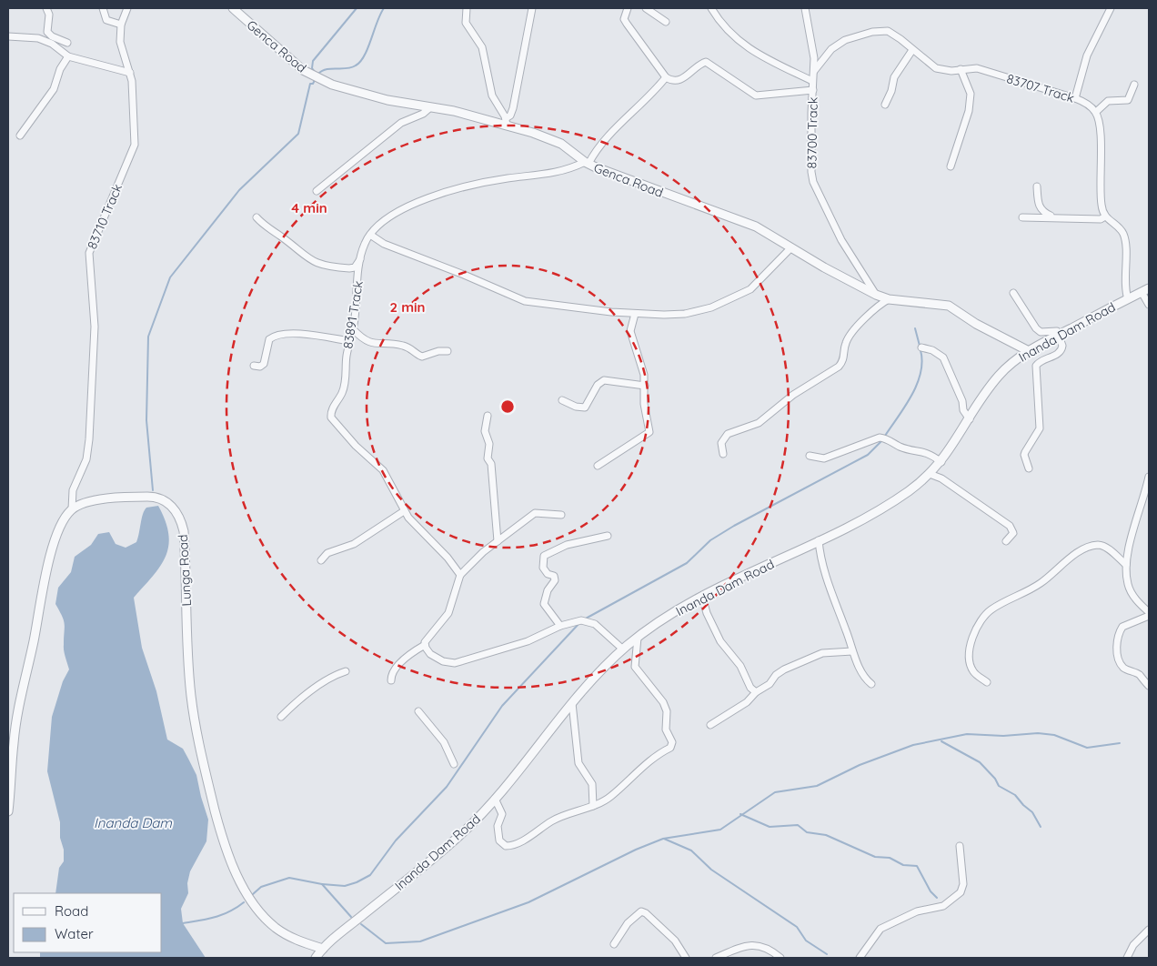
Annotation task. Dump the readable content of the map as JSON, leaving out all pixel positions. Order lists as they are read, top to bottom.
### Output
{
  "streets": {
    "street": [
      "Genca Road",
      "83707 Track",
      "83700 Track",
      "83710 Track",
      "83891 Track",
      "Inanda Dam Road",
      "Lunga Road"
    ]
  },
  "crossings": [
    ["Genca Road", "83700 Track"],
    ["Genca Road", "83891 Track"],
    ["Genca Road", "Inanda Dam Road"],
    ["83710 Track", "Lunga Road"],
    ["Inanda Dam Road", "Lunga Road"]
  ],
  "water": ["Inanda Dam"],
  "legend": ["Road", "Water"],
  "rings": ["4 min", "2 min"]
}
